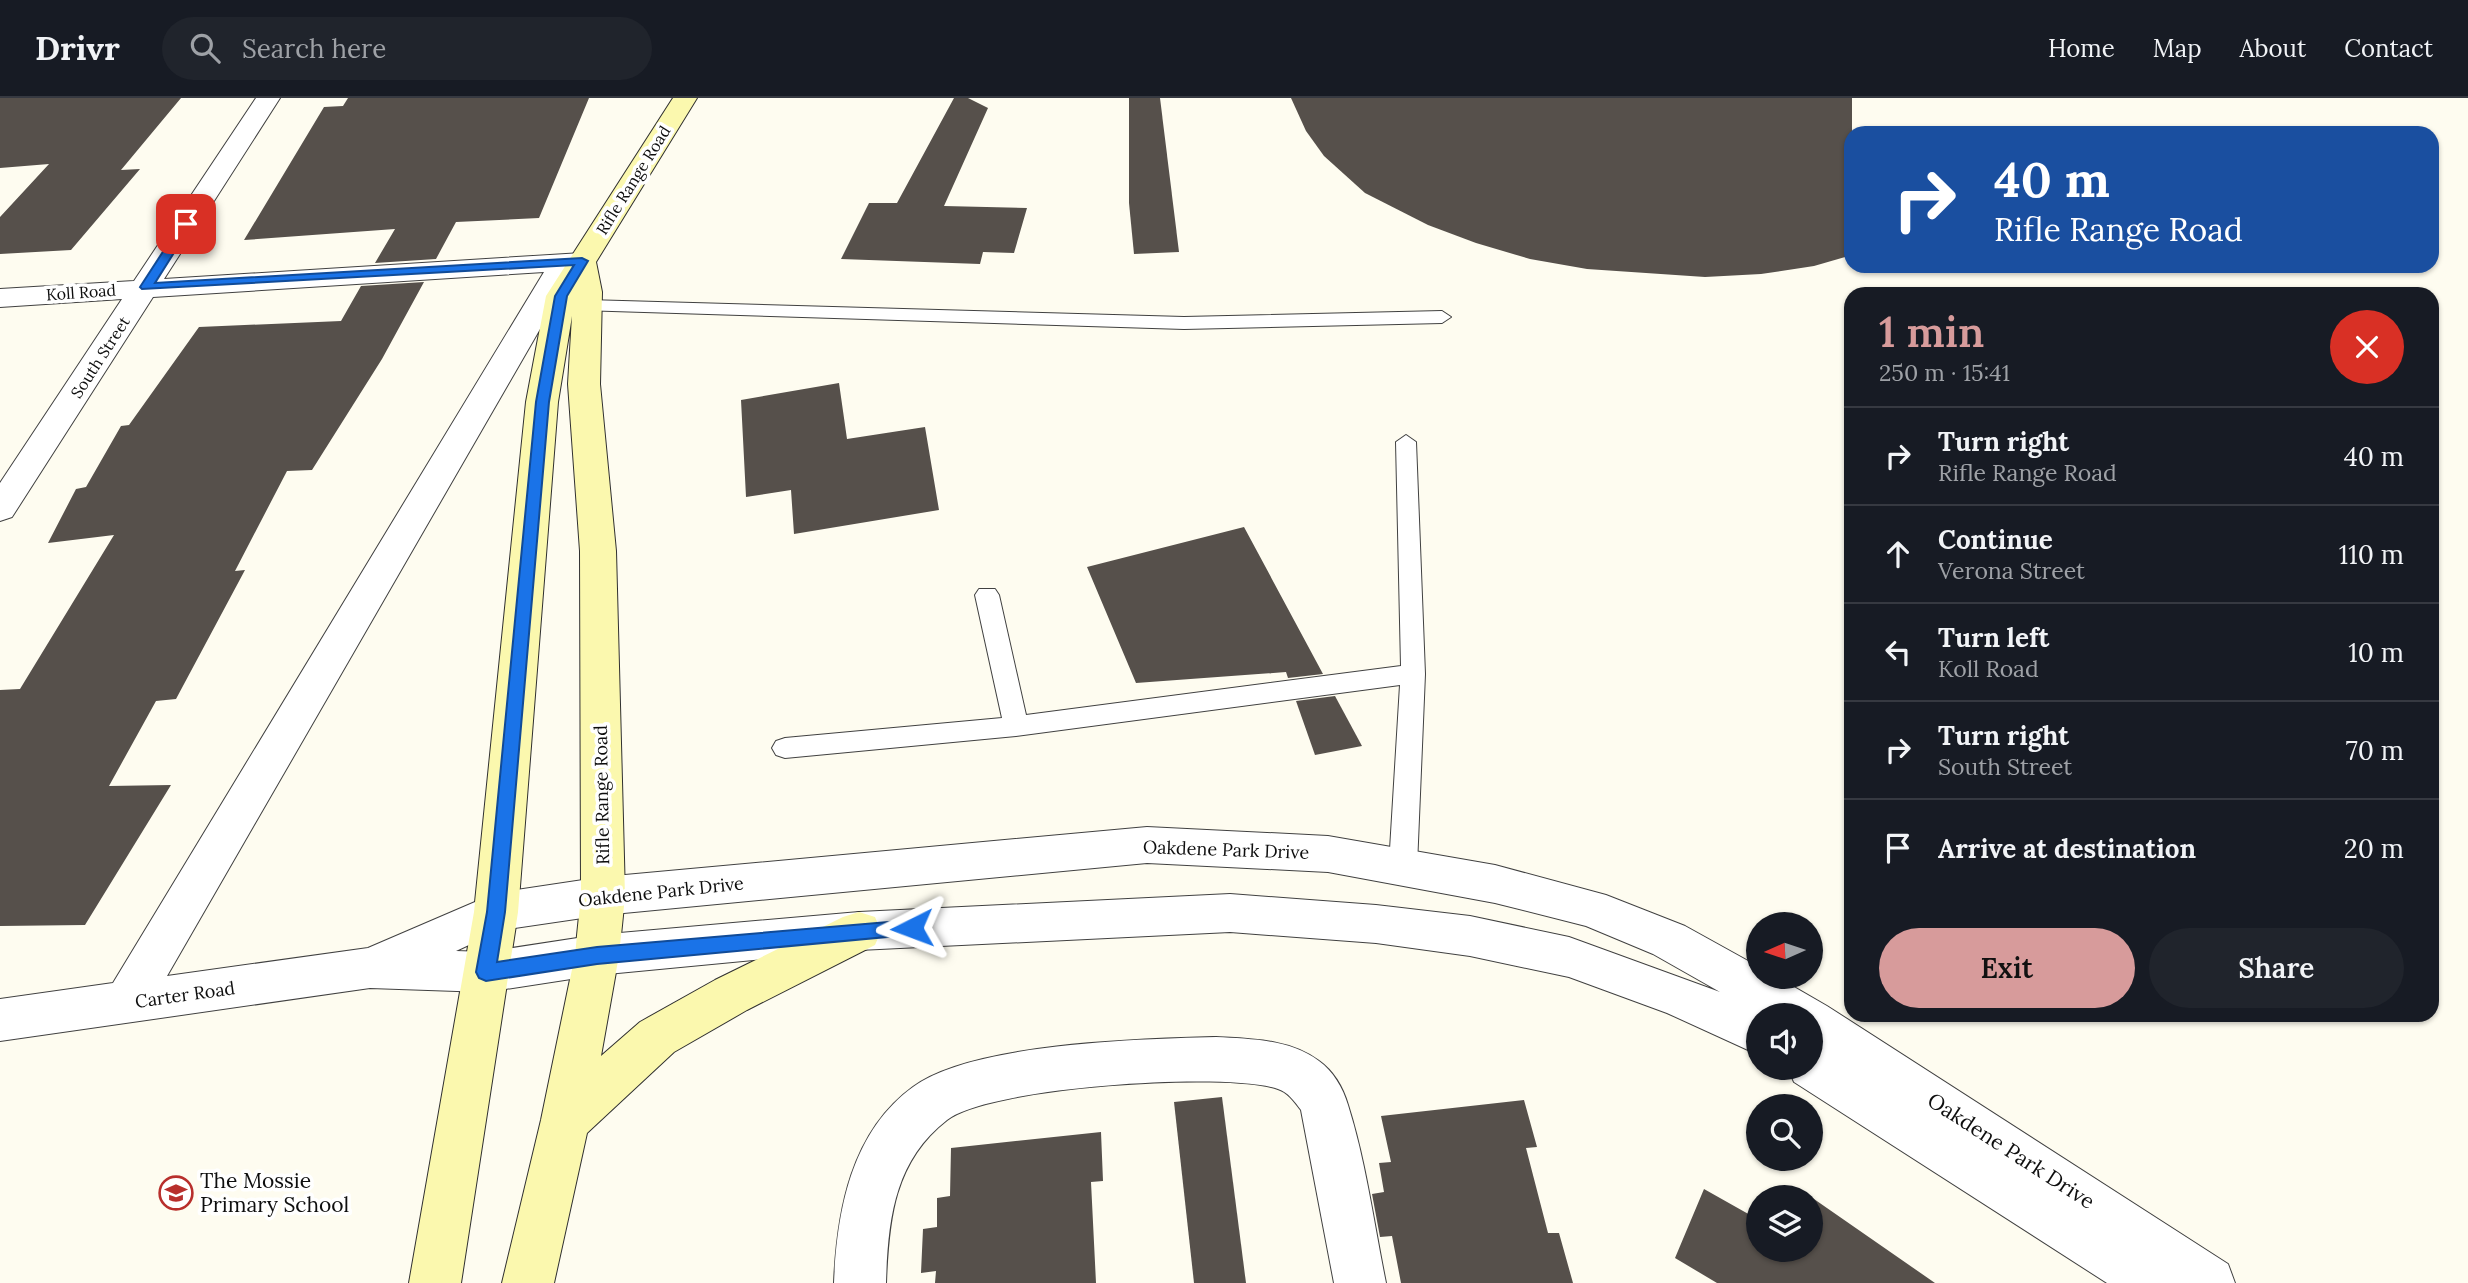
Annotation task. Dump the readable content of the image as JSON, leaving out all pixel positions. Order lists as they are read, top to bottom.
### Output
{
  "streets": {
    "main road": ["Rifle Range Road"],
    "street": [
      "Koll Road",
      "South Street",
      "Oakdene Park Drive",
      "Carter Road"
    ]
  },
  "crossings": [
    ["Rifle Range Road", "Koll Road"],
    ["Rifle Range Road", "Oakdene Park Drive"],
    ["Rifle Range Road", "Carter Road"],
    ["Koll Road", "South Street"],
    ["Oakdene Park Drive", "Carter Road"]
  ],
  "places": {
    "school or university": ["The Mossie Primary School"]
  },
  "north": "left",
  "page": {
    "header": "Drivr",
    "search": "Search here",
    "nav": [
      "Home",
      "Map",
      "About",
      "Contact"
    ],
    "turn": ["40 m", "Rifle Range Road"],
    "heading": ["1 min", "250 m · 15:41"],
    "list": [
      {
        "name": "Turn right",
        "note": "Rifle Range Road",
        "value": "40 m"
      },
      {
        "name": "Continue",
        "note": "Verona Street",
        "value": "110 m"
      },
      {
        "name": "Turn left",
        "note": "Koll Road",
        "value": "10 m"
      },
      {
        "name": "Turn right",
        "note": "South Street",
        "value": "70 m"
      },
      {
        "name": "Arrive at destination",
        "value": "20 m"
      }
    ],
    "buttons": ["Exit", "Share"]
  }
}
